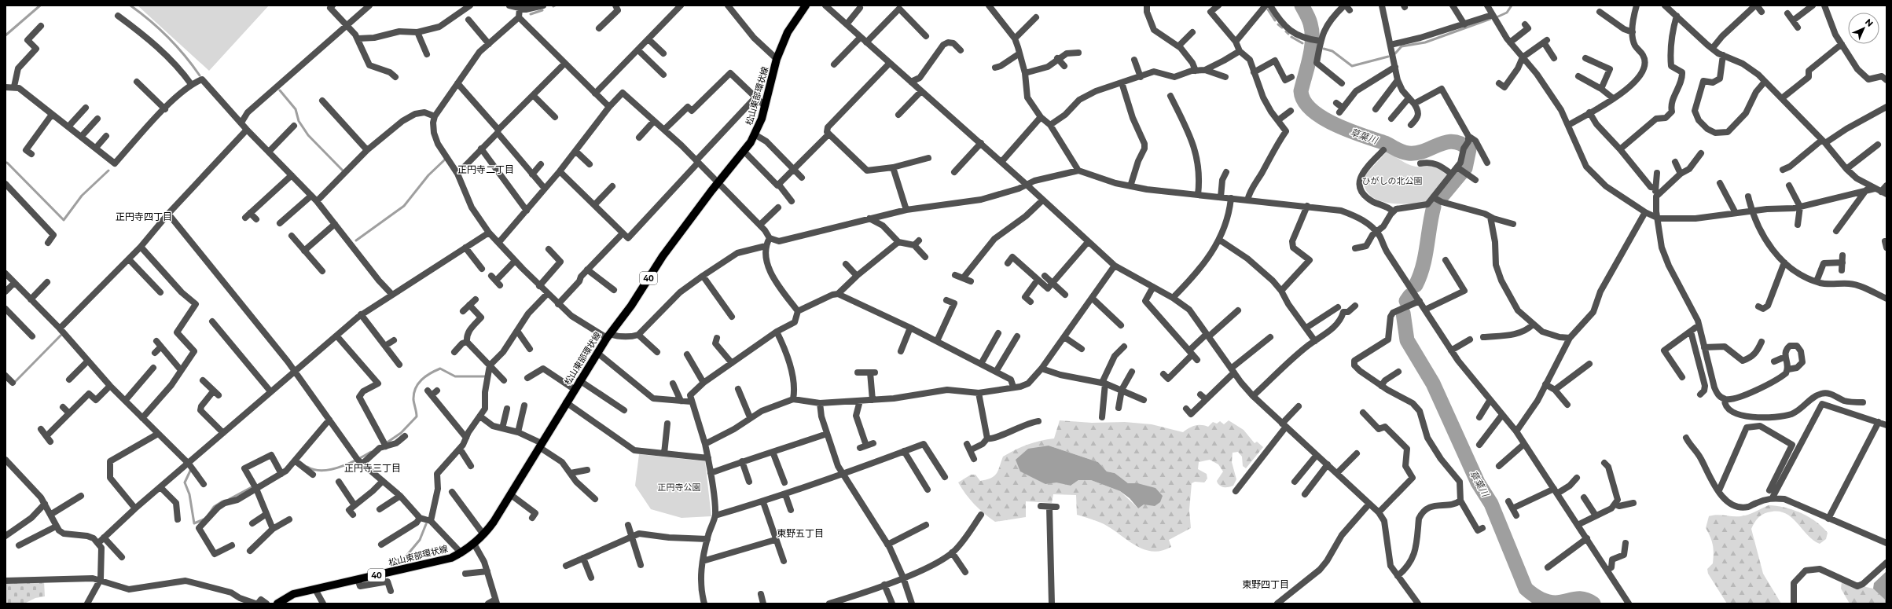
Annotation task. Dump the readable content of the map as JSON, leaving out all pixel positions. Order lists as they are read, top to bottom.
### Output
{
  "streets": {
    "main road": ["松山東部環状線", "40"]
  },
  "districts": [
    "正円寺二丁目",
    "正円寺四丁目",
    "正円寺三丁目",
    "東野五丁目",
    "東野四丁目"
  ],
  "water": ["草葉川"],
  "parks": ["ひがしの北公園", "正円寺公園"],
  "north": "top right"
}
